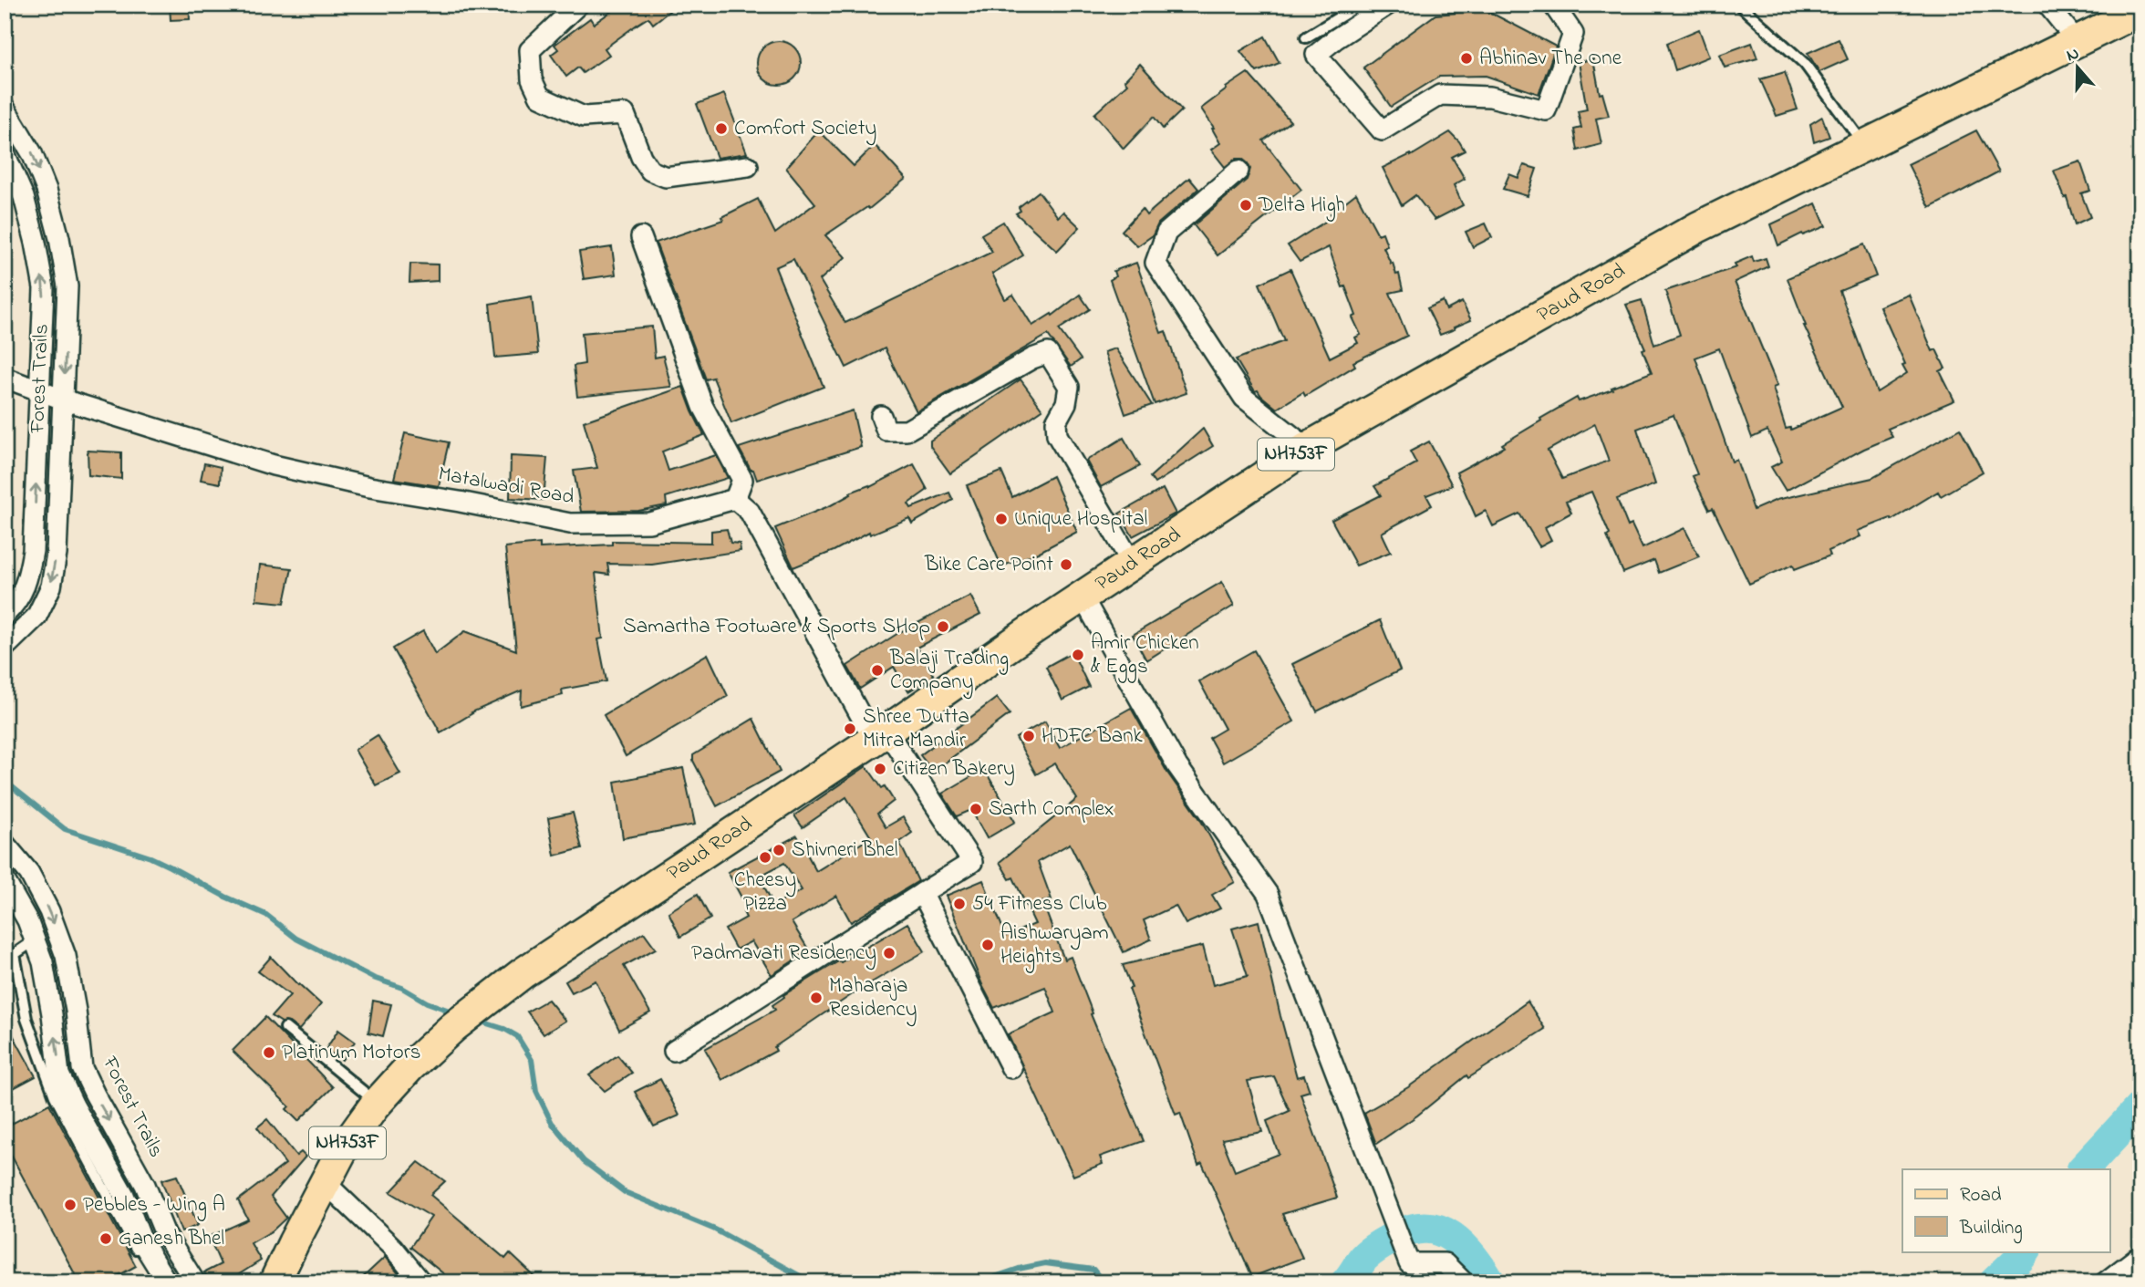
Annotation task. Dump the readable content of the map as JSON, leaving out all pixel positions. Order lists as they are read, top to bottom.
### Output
{
  "streets": {
    "main road": ["Paud Road", "NH753F"],
    "street": ["Forest Trails", "Matalwadi Road"]
  },
  "crossings": [
    ["Forest Trails", "Matalwadi Road"]
  ],
  "places": [
    "Abhinav The One",
    "Comfort Society",
    "Delta High",
    "Unique Hospital",
    "Bike Care Point",
    "Samartha Footware & Sports SHop",
    "Amir Chicken & Eggs",
    "Balaji Trading Company",
    "Shree Dutta Mitra Mandir",
    "HDFC Bank",
    "Citizen Bakery",
    "Sarth Complex",
    "Shivneri Bhel",
    "Cheesy Pizza",
    "54 Fitness Club",
    "Aishwaryam Heights",
    "Padmavati Residency",
    "Maharaja Residency",
    "Platinum Motors",
    "Pebbles - Wing A",
    "Ganesh Bhel"
  ],
  "legend": ["Road", "Building"],
  "north": "top"
}
